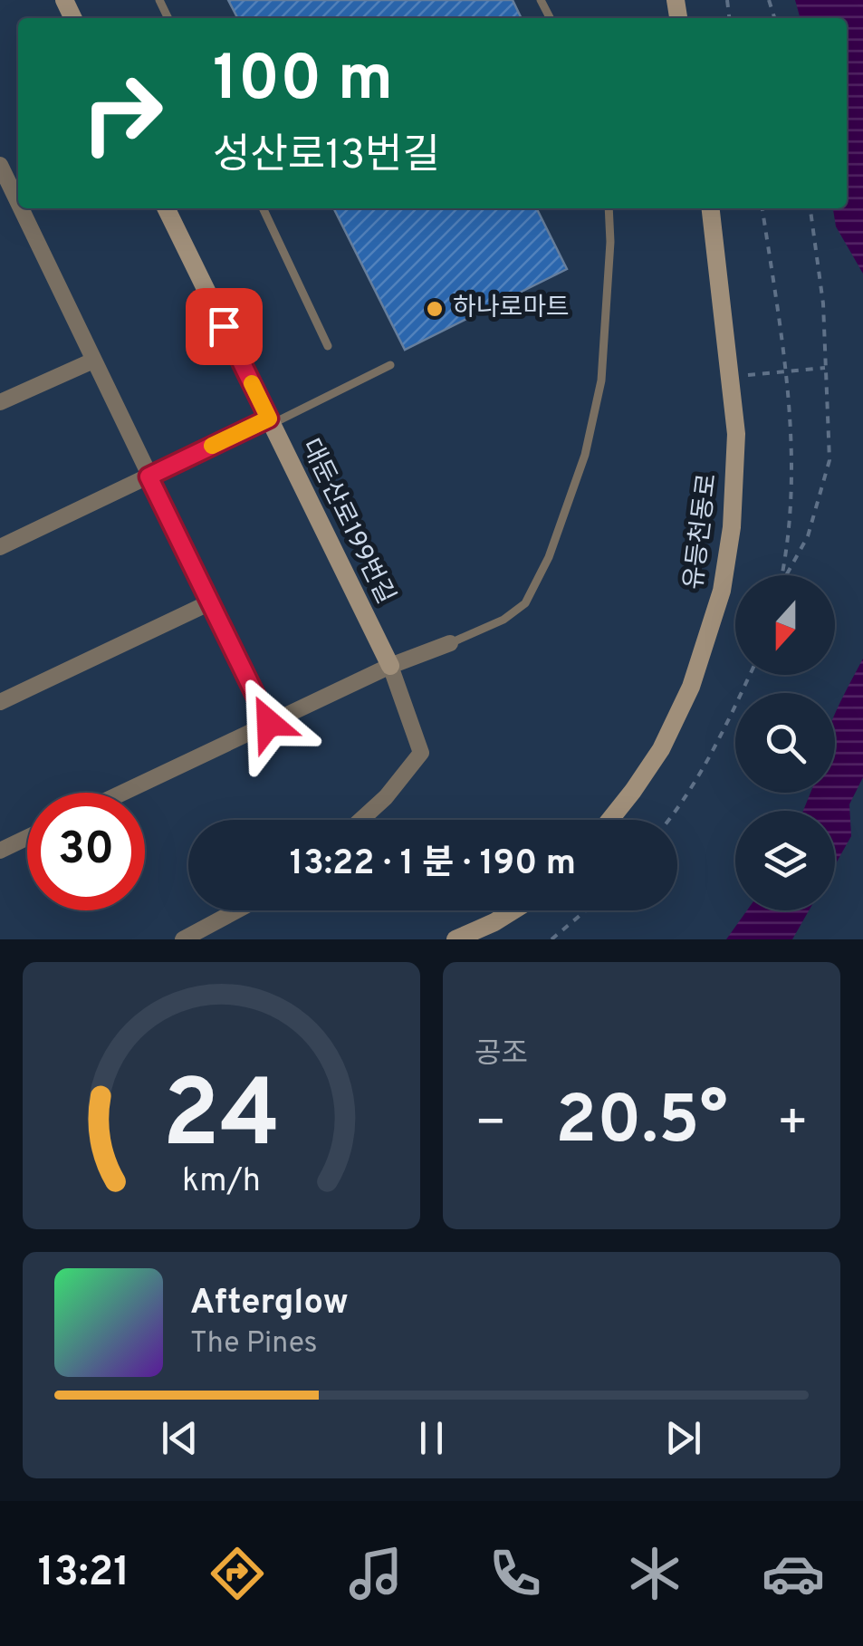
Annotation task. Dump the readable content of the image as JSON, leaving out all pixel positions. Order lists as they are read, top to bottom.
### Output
{
  "streets": {
    "main road": ["대둔산로199번길", "유등천동로"]
  },
  "places": ["하나로마트"],
  "north": "bottom",
  "page": {
    "turn": ["100 m", "성산로13번길"],
    "limit": "30",
    "trip": "13:22 · 1 분 · 190 m",
    "tile": "공조",
    "heat": ["−", "20.5°", "+"],
    "song": ["Afterglow", "The Pines"],
    "tabs": "13:21",
    "gauge": ["24", "km/h"]
  }
}
